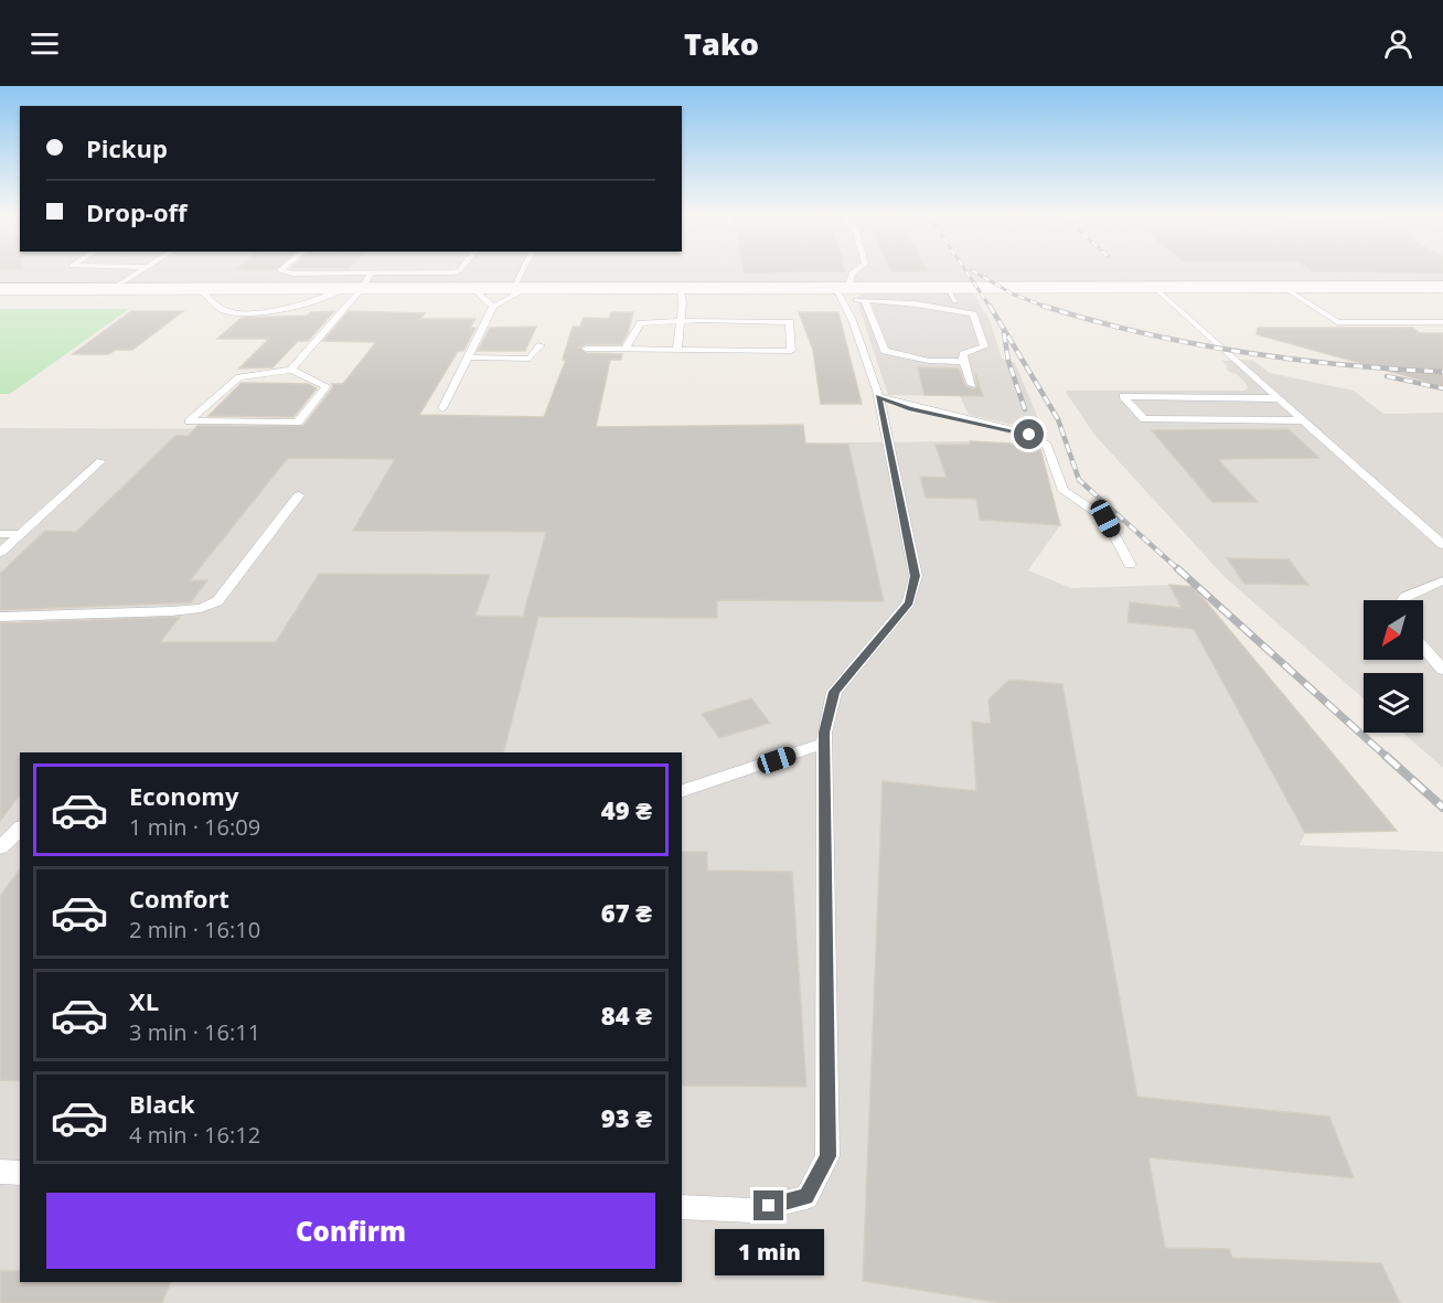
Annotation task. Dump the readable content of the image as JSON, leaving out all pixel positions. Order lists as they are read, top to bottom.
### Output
{
  "north": "bottom left",
  "page": {
    "header": "Tako",
    "banner": ["Pickup", "Drop-off"],
    "list": [
      {
        "name": "Economy",
        "note": "1 min · 16:09",
        "value": "49 ₴"
      },
      {
        "name": "Comfort",
        "note": "2 min · 16:10",
        "value": "67 ₴"
      },
      {
        "name": "XL",
        "note": "3 min · 16:11",
        "value": "84 ₴"
      },
      {
        "name": "Black",
        "note": "4 min · 16:12",
        "value": "93 ₴"
      }
    ],
    "buttons": "Confirm",
    "bubble": "1 min"
  }
}
